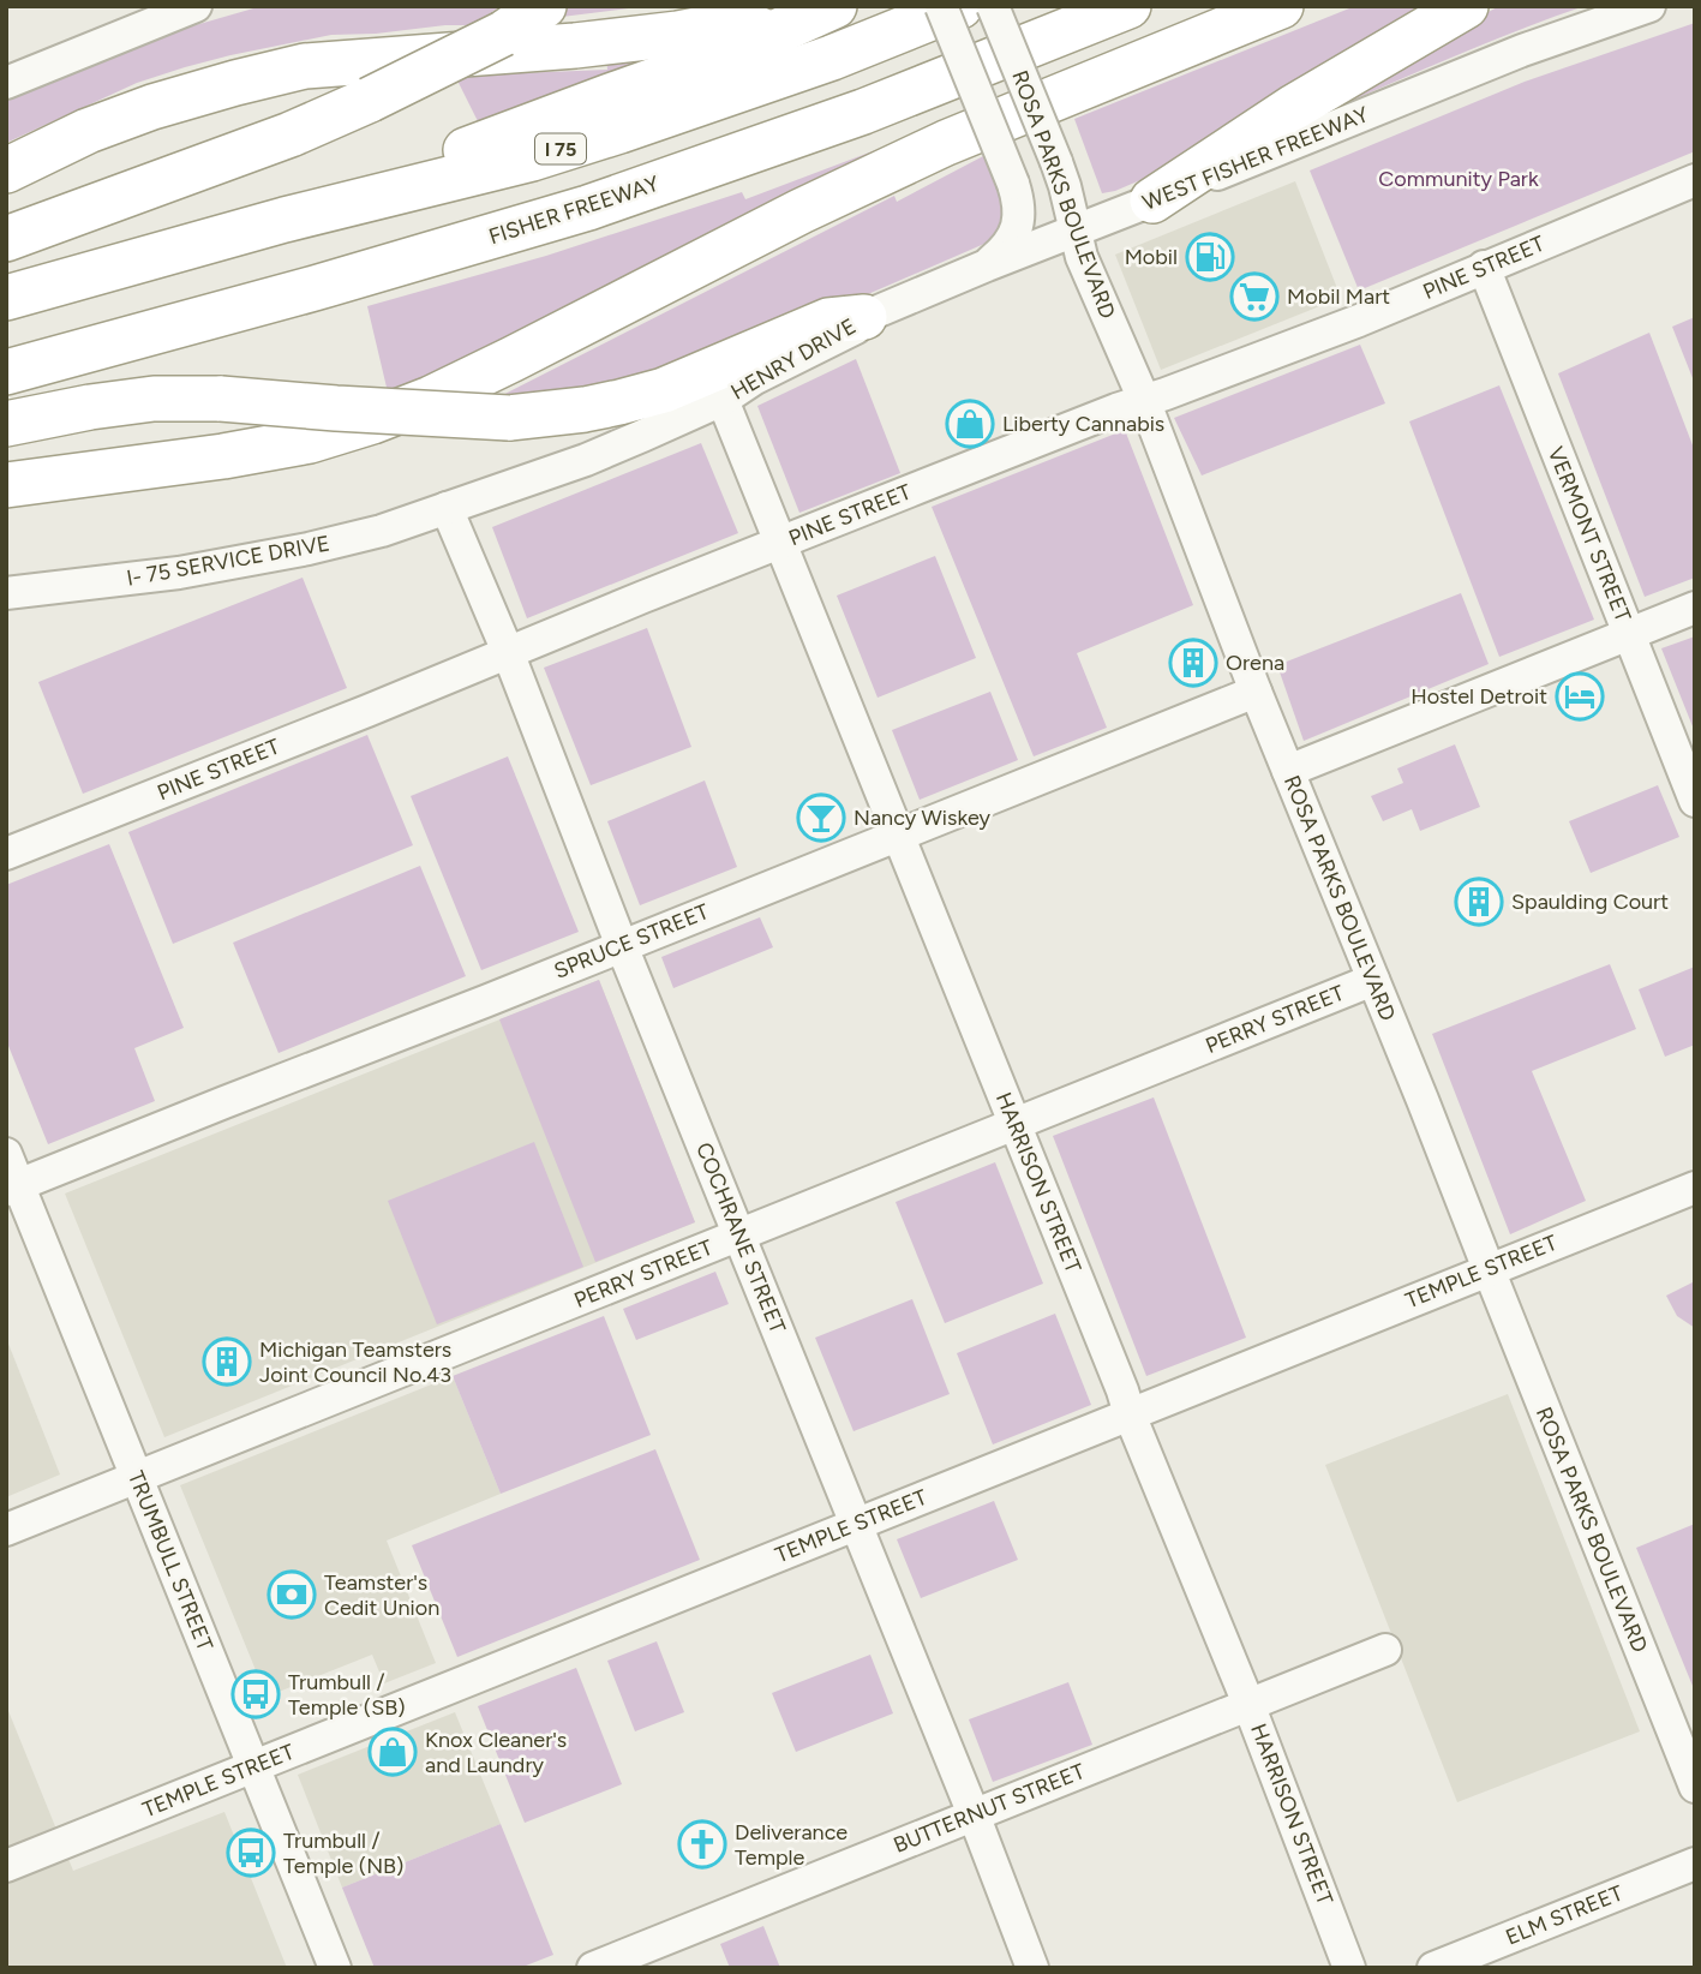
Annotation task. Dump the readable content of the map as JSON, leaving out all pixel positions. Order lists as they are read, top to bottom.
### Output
{
  "streets": {
    "highway": ["I 75", "FISHER FREEWAY"],
    "street": [
      "WEST FISHER FREEWAY",
      "ROSA PARKS BOULEVARD",
      "PINE STREET",
      "HENRY DRIVE",
      "VERMONT STREET",
      "I- 75 SERVICE DRIVE",
      "SPRUCE STREET",
      "PERRY STREET",
      "HARRISON STREET",
      "COCHRANE STREET",
      "TEMPLE STREET",
      "TRUMBULL STREET",
      "BUTTERNUT STREET",
      "ELM STREET"
    ]
  },
  "crossings": [
    ["WEST FISHER FREEWAY", "ROSA PARKS BOULEVARD"],
    ["WEST FISHER FREEWAY", "HENRY DRIVE"],
    ["ROSA PARKS BOULEVARD", "PINE STREET"],
    ["ROSA PARKS BOULEVARD", "SPRUCE STREET"],
    ["ROSA PARKS BOULEVARD", "PERRY STREET"],
    ["ROSA PARKS BOULEVARD", "TEMPLE STREET"],
    ["PINE STREET", "VERMONT STREET"],
    ["PINE STREET", "HARRISON STREET"],
    ["PINE STREET", "COCHRANE STREET"],
    ["HENRY DRIVE", "HARRISON STREET"],
    ["I- 75 SERVICE DRIVE", "COCHRANE STREET"],
    ["SPRUCE STREET", "HARRISON STREET"],
    ["SPRUCE STREET", "COCHRANE STREET"],
    ["SPRUCE STREET", "TRUMBULL STREET"],
    ["PERRY STREET", "HARRISON STREET"],
    ["PERRY STREET", "COCHRANE STREET"],
    ["PERRY STREET", "TRUMBULL STREET"],
    ["HARRISON STREET", "TEMPLE STREET"],
    ["HARRISON STREET", "BUTTERNUT STREET"],
    ["COCHRANE STREET", "TEMPLE STREET"],
    ["COCHRANE STREET", "BUTTERNUT STREET"],
    ["TEMPLE STREET", "TRUMBULL STREET"]
  ],
  "parks": ["Community Park"],
  "places": {
    "fuel station": ["Mobil"],
    "supermarket": ["Mobil Mart"],
    "shop": ["Liberty Cannabis", "Knox Cleaner's and Laundry"],
    "building": ["Orena", "Spaulding Court", "Michigan Teamsters Joint Council No.43"],
    "hotel": ["Hostel Detroit"],
    "bar": ["Nancy Wiskey"],
    "bank": ["Teamster's Cedit Union"],
    "bus stop": ["Trumbull / Temple (SB)", "Trumbull / Temple (NB)"],
    "church": ["Deliverance Temple"]
  }
}
